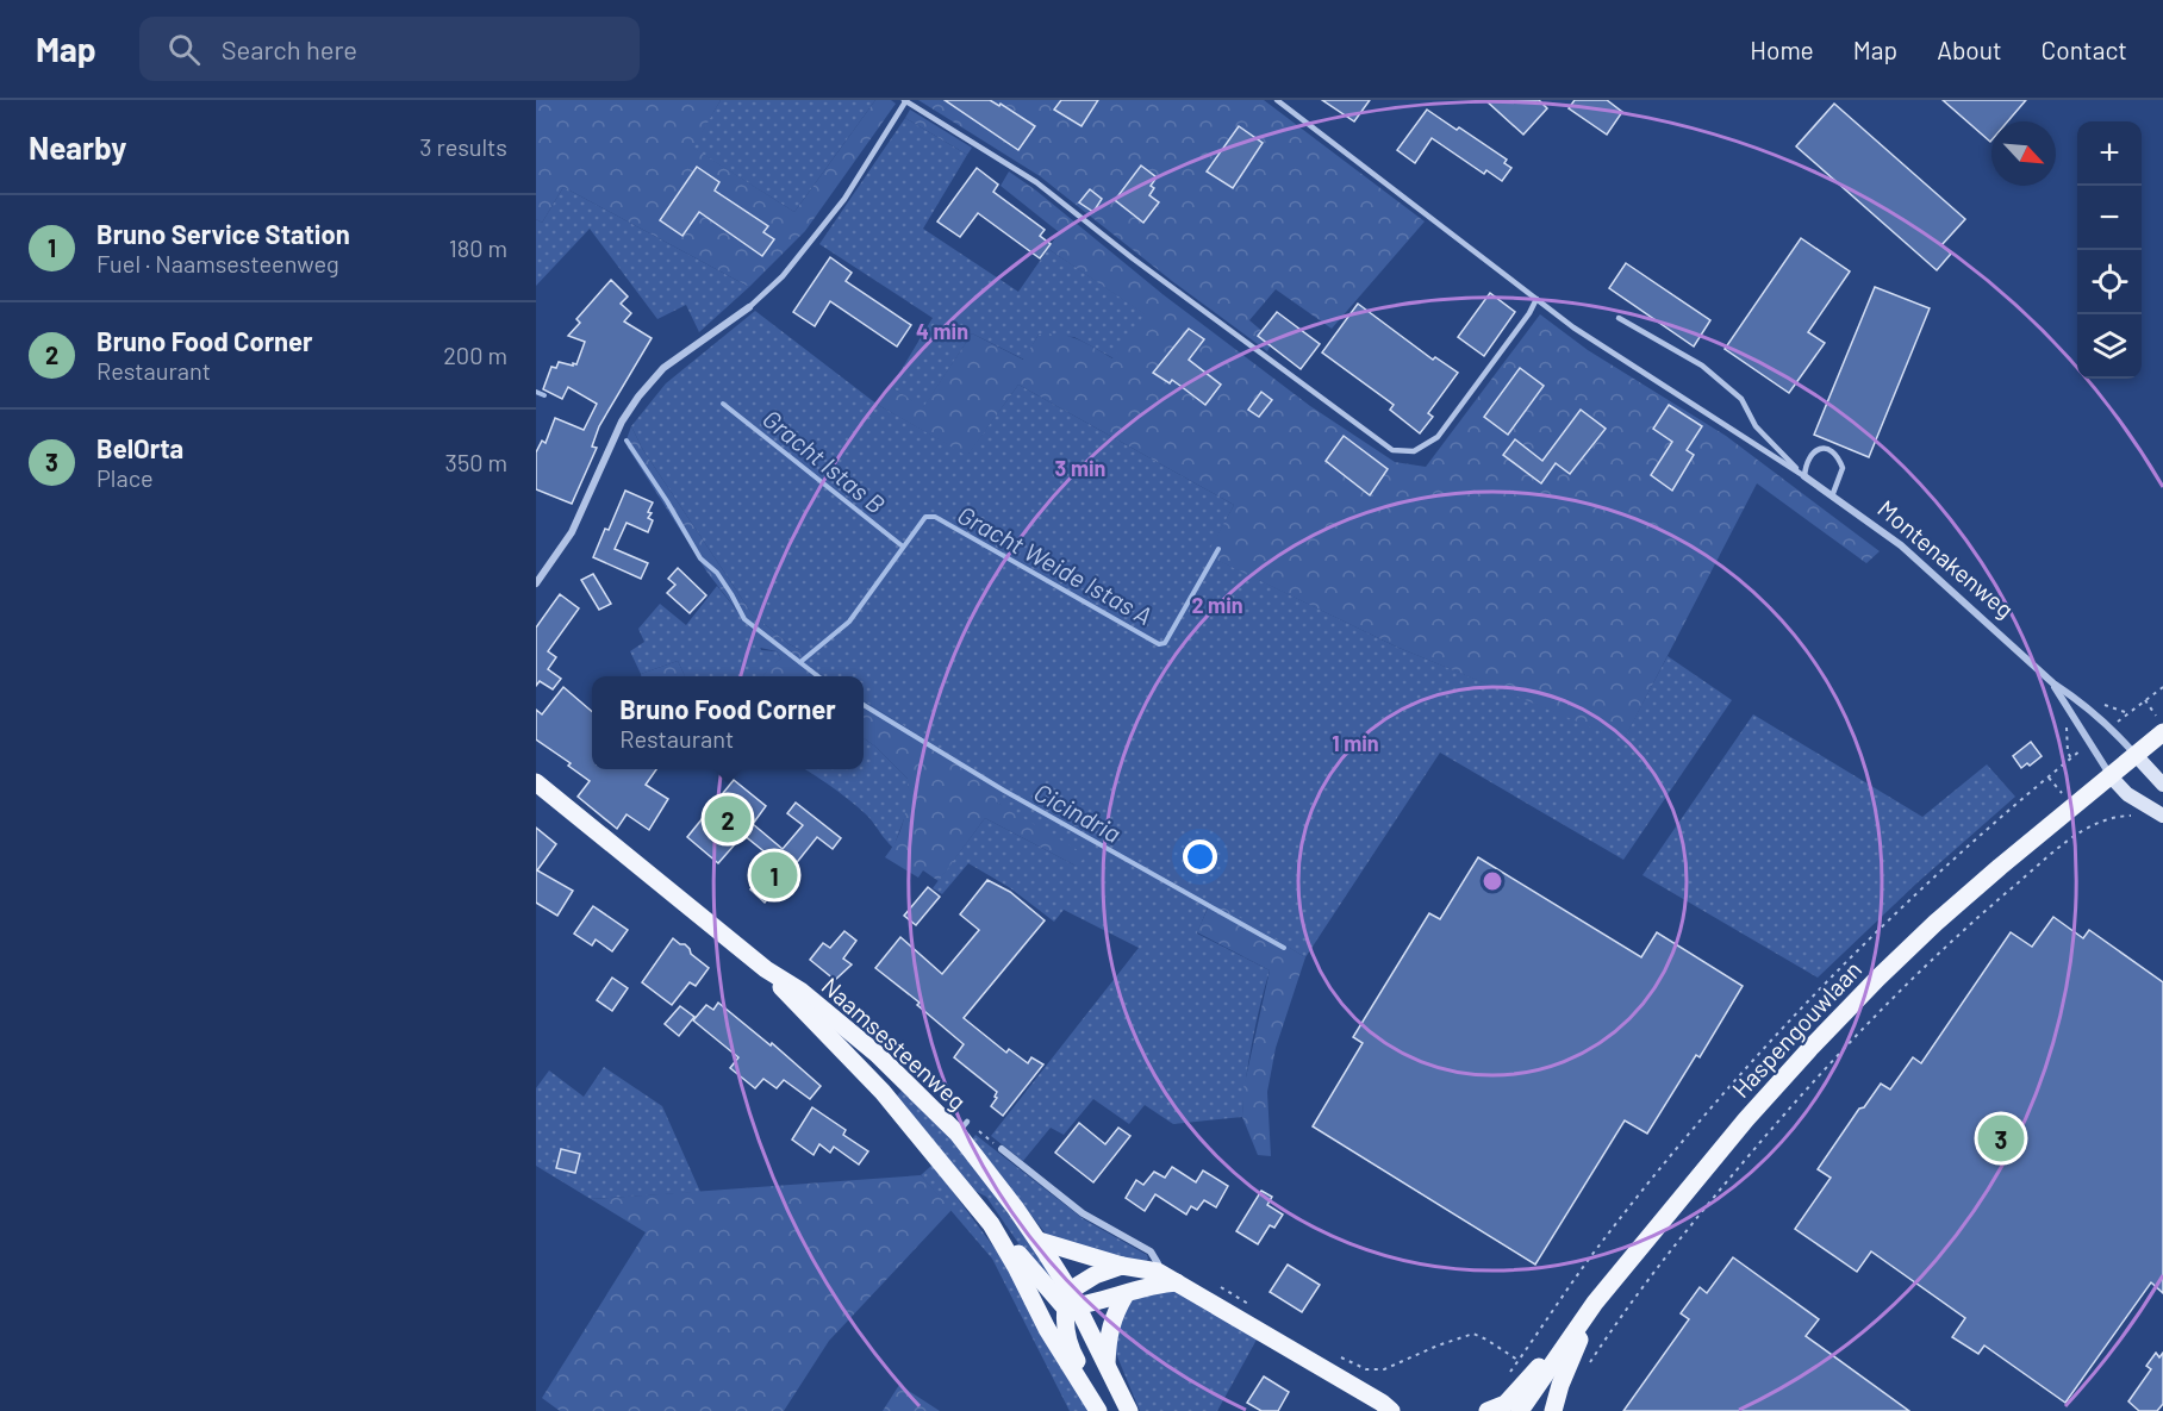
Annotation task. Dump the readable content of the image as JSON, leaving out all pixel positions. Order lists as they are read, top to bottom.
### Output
{
  "streets": {
    "main road": ["Haspengouwlaan", "Naamsesteenweg"],
    "street": ["Montenakenweg"]
  },
  "crossings": [
    ["Montenakenweg", "Haspengouwlaan"]
  ],
  "water": ["Gracht Istas B", "Gracht Weide Istas A", "Cicindria"],
  "north": "bottom right",
  "page": {
    "header": "Map",
    "search": "Search here",
    "nav": [
      "Home",
      "Map",
      "About",
      "Contact"
    ],
    "heading": ["Nearby", "3 results"],
    "map_buttons": ["+", "−"],
    "list": [
      {
        "mark": "1",
        "name": "Bruno Service Station",
        "note": "Fuel · Naamsesteenweg",
        "value": "180 m"
      },
      {
        "mark": "2",
        "name": "Bruno Food Corner",
        "note": "Restaurant",
        "value": "200 m"
      },
      {
        "mark": "3",
        "name": "BelOrta",
        "note": "Place",
        "value": "350 m"
      }
    ],
    "popup": ["Bruno Food Corner", "Restaurant"],
    "pins": ["2", "1", "3"]
  },
  "rings": [
    "4 min",
    "3 min",
    "2 min",
    "1 min"
  ]
}
